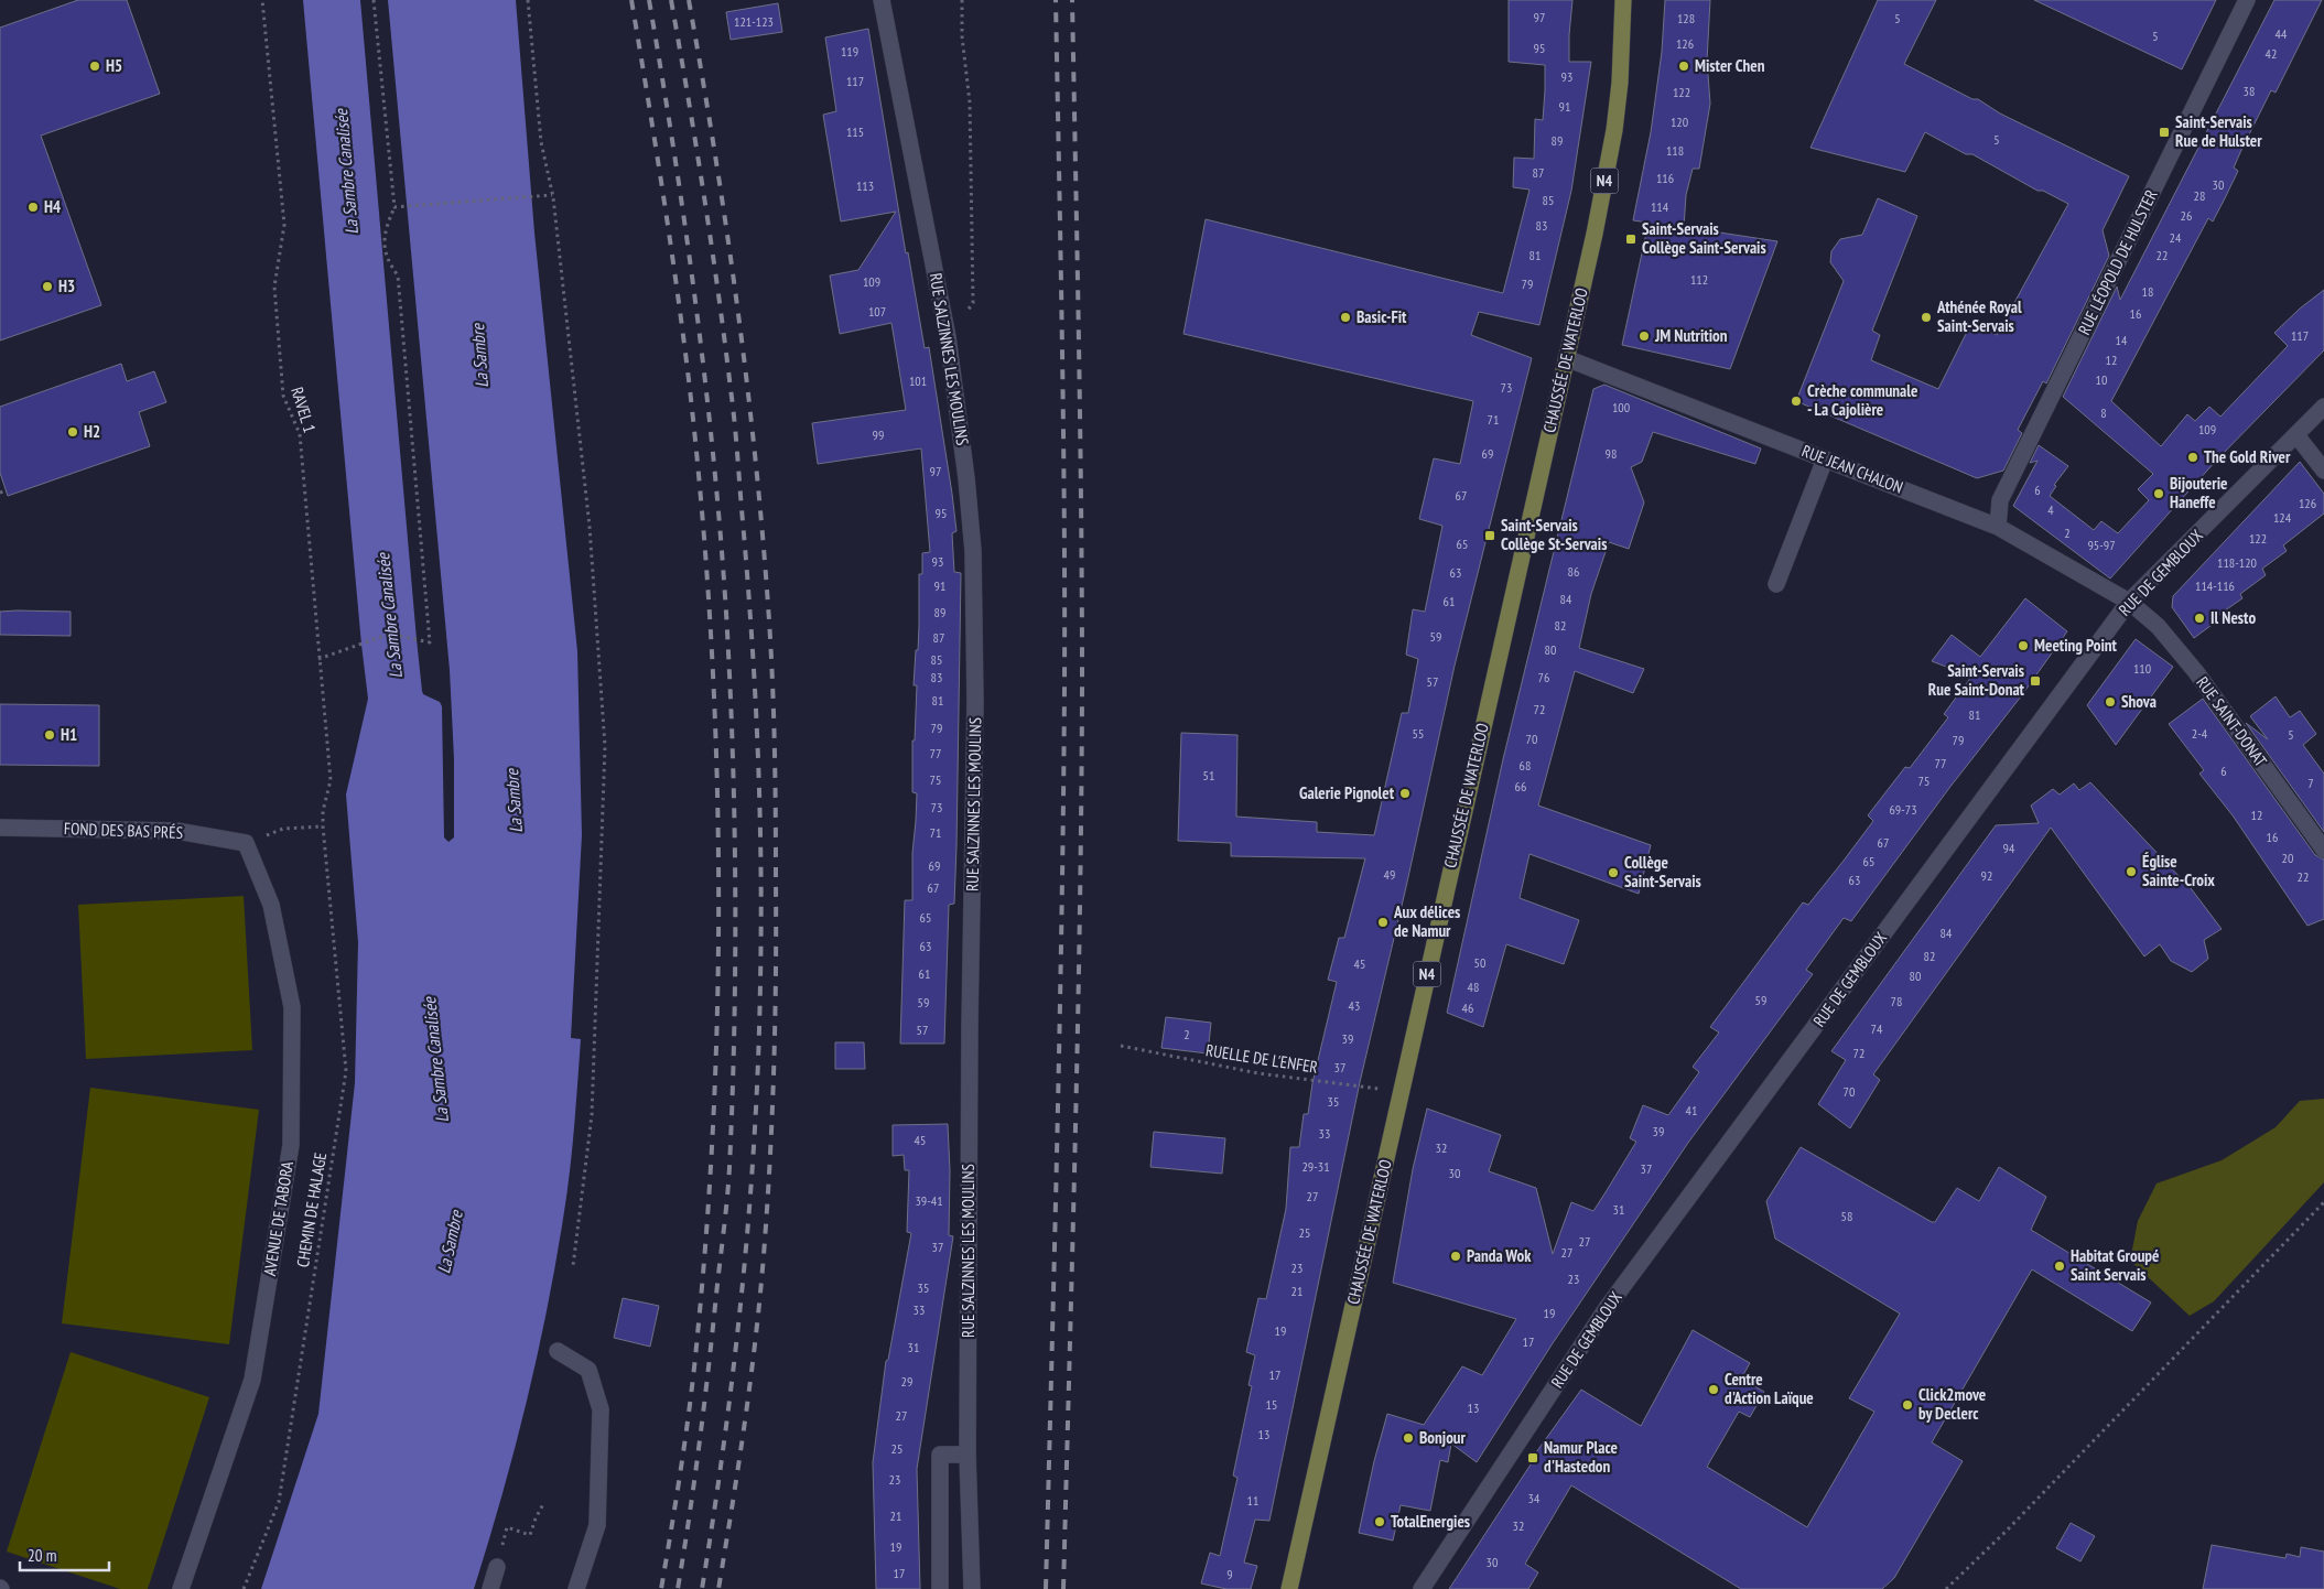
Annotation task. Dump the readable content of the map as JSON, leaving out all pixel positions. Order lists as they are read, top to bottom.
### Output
{
  "streets": {
    "main road": ["N4", "CHAUSSÉE DE WATERLOO"],
    "street": [
      "RUE LÉOPOLD DE HULSTER",
      "RUE SALZINNES LES MOULINS",
      "RUE JEAN CHALON",
      "RUE DE GEMBLOUX",
      "RUE SAINT-DONAT",
      "FOND DES BAS PRÉS",
      "AVENUE DE TABORA"
    ],
    "path": ["RAVEL 1", "RUELLE DE L'ENFER", "CHEMIN DE HALAGE"]
  },
  "crossings": [
    ["RUE LÉOPOLD DE HULSTER", "RUE JEAN CHALON"],
    ["CHAUSSÉE DE WATERLOO", "RUE JEAN CHALON"],
    ["CHAUSSÉE DE WATERLOO", "RUELLE DE L'ENFER"],
    ["RAVEL 1", "CHEMIN DE HALAGE"],
    ["RUE JEAN CHALON", "RUE DE GEMBLOUX"],
    ["RUE JEAN CHALON", "RUE SAINT-DONAT"],
    ["RUE DE GEMBLOUX", "RUE SAINT-DONAT"],
    ["FOND DES BAS PRÉS", "AVENUE DE TABORA"]
  ],
  "water": ["La Sambre Canalisée", "La Sambre"],
  "places": {
    "other": [
      "H5",
      "Mister Chen",
      "H4",
      "H3",
      "Basic-Fit",
      "Athénée Royal Saint-Servais",
      "JM Nutrition",
      "Crèche communale - La Cajolière",
      "H2",
      "The Gold River",
      "Bijouterie Haneffe",
      "Il Nesto",
      "Meeting Point",
      "Shova",
      "H1",
      "Galerie Pignolet",
      "Église Sainte-Croix",
      "Collège Saint-Servais",
      "Aux délices de Namur",
      "Panda Wok",
      "Habitat Groupé Saint Servais",
      "Centre d'Action Laïque",
      "Click2move by Declerc",
      "Bonjour",
      "TotalEnergies"
    ],
    "transit": [
      "Saint-Servais Rue de Hulster",
      "Saint-Servais Collège Saint-Servais",
      "Saint-Servais Collège St-Servais",
      "Saint-Servais Rue Saint-Donat",
      "Namur Place d'Hastedon"
    ]
  },
  "house_numbers": [
    "97",
    "128",
    "5",
    "121-123",
    "44",
    "5",
    "126",
    "95",
    "119",
    "42",
    "93",
    "117",
    "38",
    "122",
    "91",
    "120",
    "115",
    "5",
    "89",
    "118",
    "87",
    "116",
    "30",
    "113",
    "28",
    "85",
    "114",
    "26",
    "83",
    "24",
    "81",
    "22",
    "112",
    "109",
    "79",
    "18",
    "107",
    "16",
    "117",
    "14",
    "12",
    "10",
    "101",
    "73",
    "100",
    "8",
    "71",
    "109",
    "99",
    "69",
    "98",
    "97",
    "6",
    "67",
    "126",
    "4",
    "95",
    "124",
    "2",
    "122",
    "65",
    "95-97",
    "93",
    "118-120",
    "86",
    "63",
    "91",
    "114-116",
    "84",
    "61",
    "89",
    "82",
    "59",
    "87",
    "80",
    "85",
    "110",
    "83",
    "76",
    "57",
    "81",
    "72",
    "81",
    "79",
    "55",
    "2-4",
    "5",
    "70",
    "79",
    "77",
    "77",
    "68",
    "6",
    "51",
    "75",
    "75",
    "7",
    "66",
    "73",
    "69-73",
    "12",
    "71",
    "16",
    "67",
    "94",
    "20",
    "65",
    "69",
    "49",
    "92",
    "22",
    "63",
    "67",
    "65",
    "84",
    "63",
    "82",
    "50",
    "45",
    "61",
    "80",
    "48",
    "59",
    "78",
    "59",
    "43",
    "46",
    "74",
    "57",
    "2",
    "39",
    "72",
    "37",
    "70",
    "35",
    "41",
    "39",
    "33",
    "45",
    "32",
    "29-31",
    "37",
    "30",
    "27",
    "39-41",
    "31",
    "58",
    "25",
    "27",
    "37",
    "27",
    "23",
    "23",
    "35",
    "21",
    "33",
    "19",
    "19",
    "17",
    "31",
    "17",
    "29",
    "15",
    "13",
    "27",
    "13",
    "25",
    "23",
    "34",
    "11",
    "21",
    "32",
    "19",
    "30",
    "17",
    "9"
  ],
  "scale_bar": "20 m"
}
